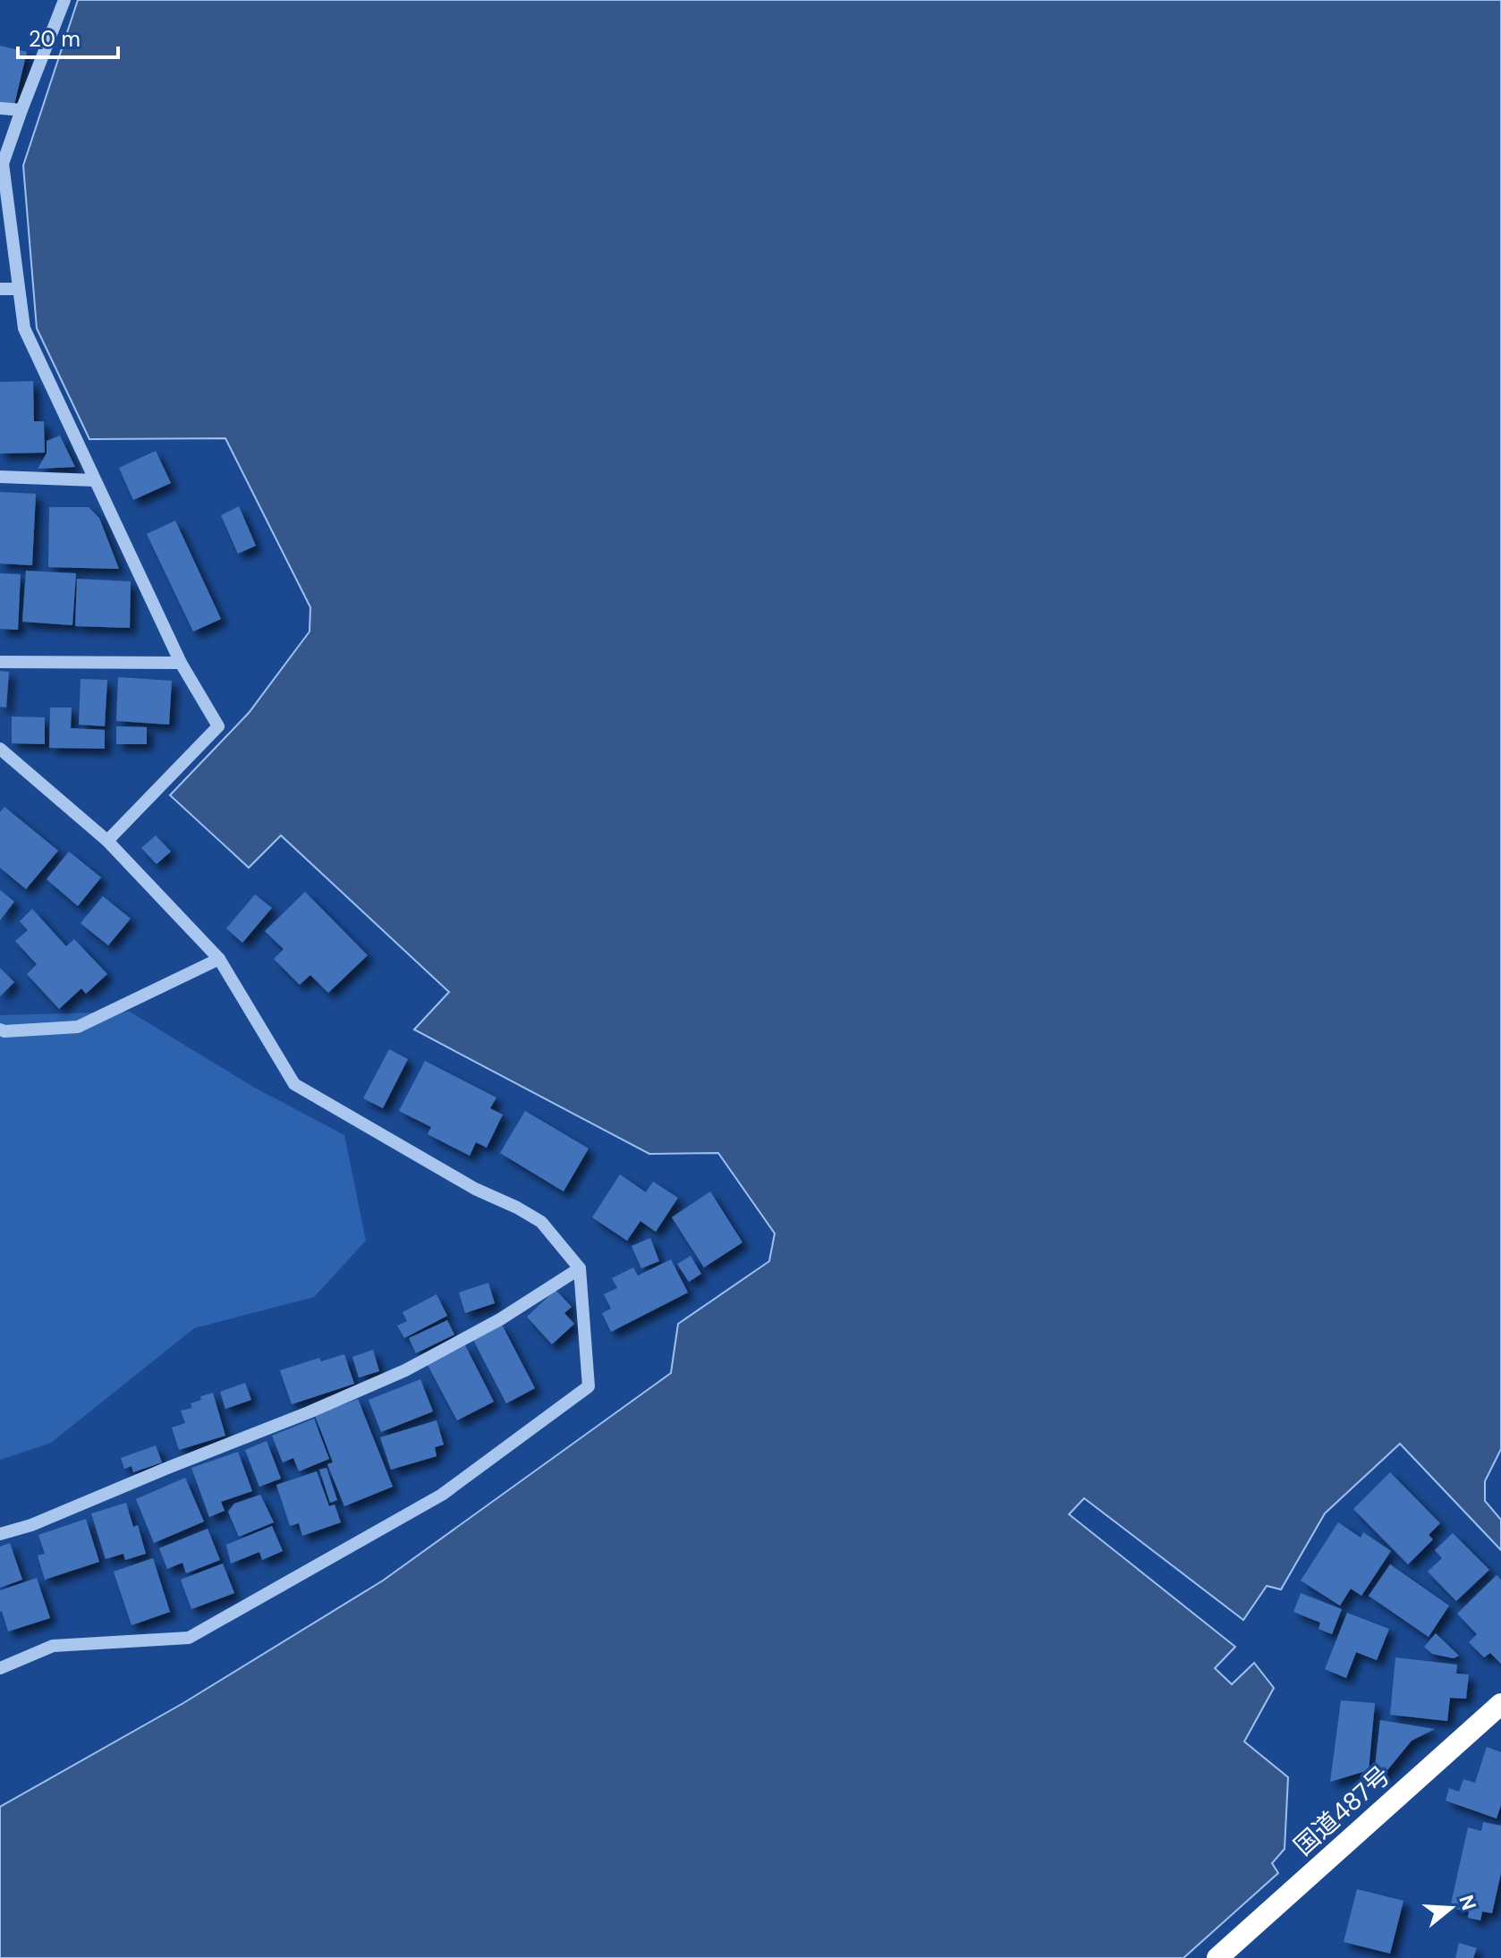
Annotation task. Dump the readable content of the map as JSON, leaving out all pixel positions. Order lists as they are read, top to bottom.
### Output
{
  "streets": {
    "highway": ["国道487号"]
  },
  "scale_bar": "20 m",
  "north": "right"
}
